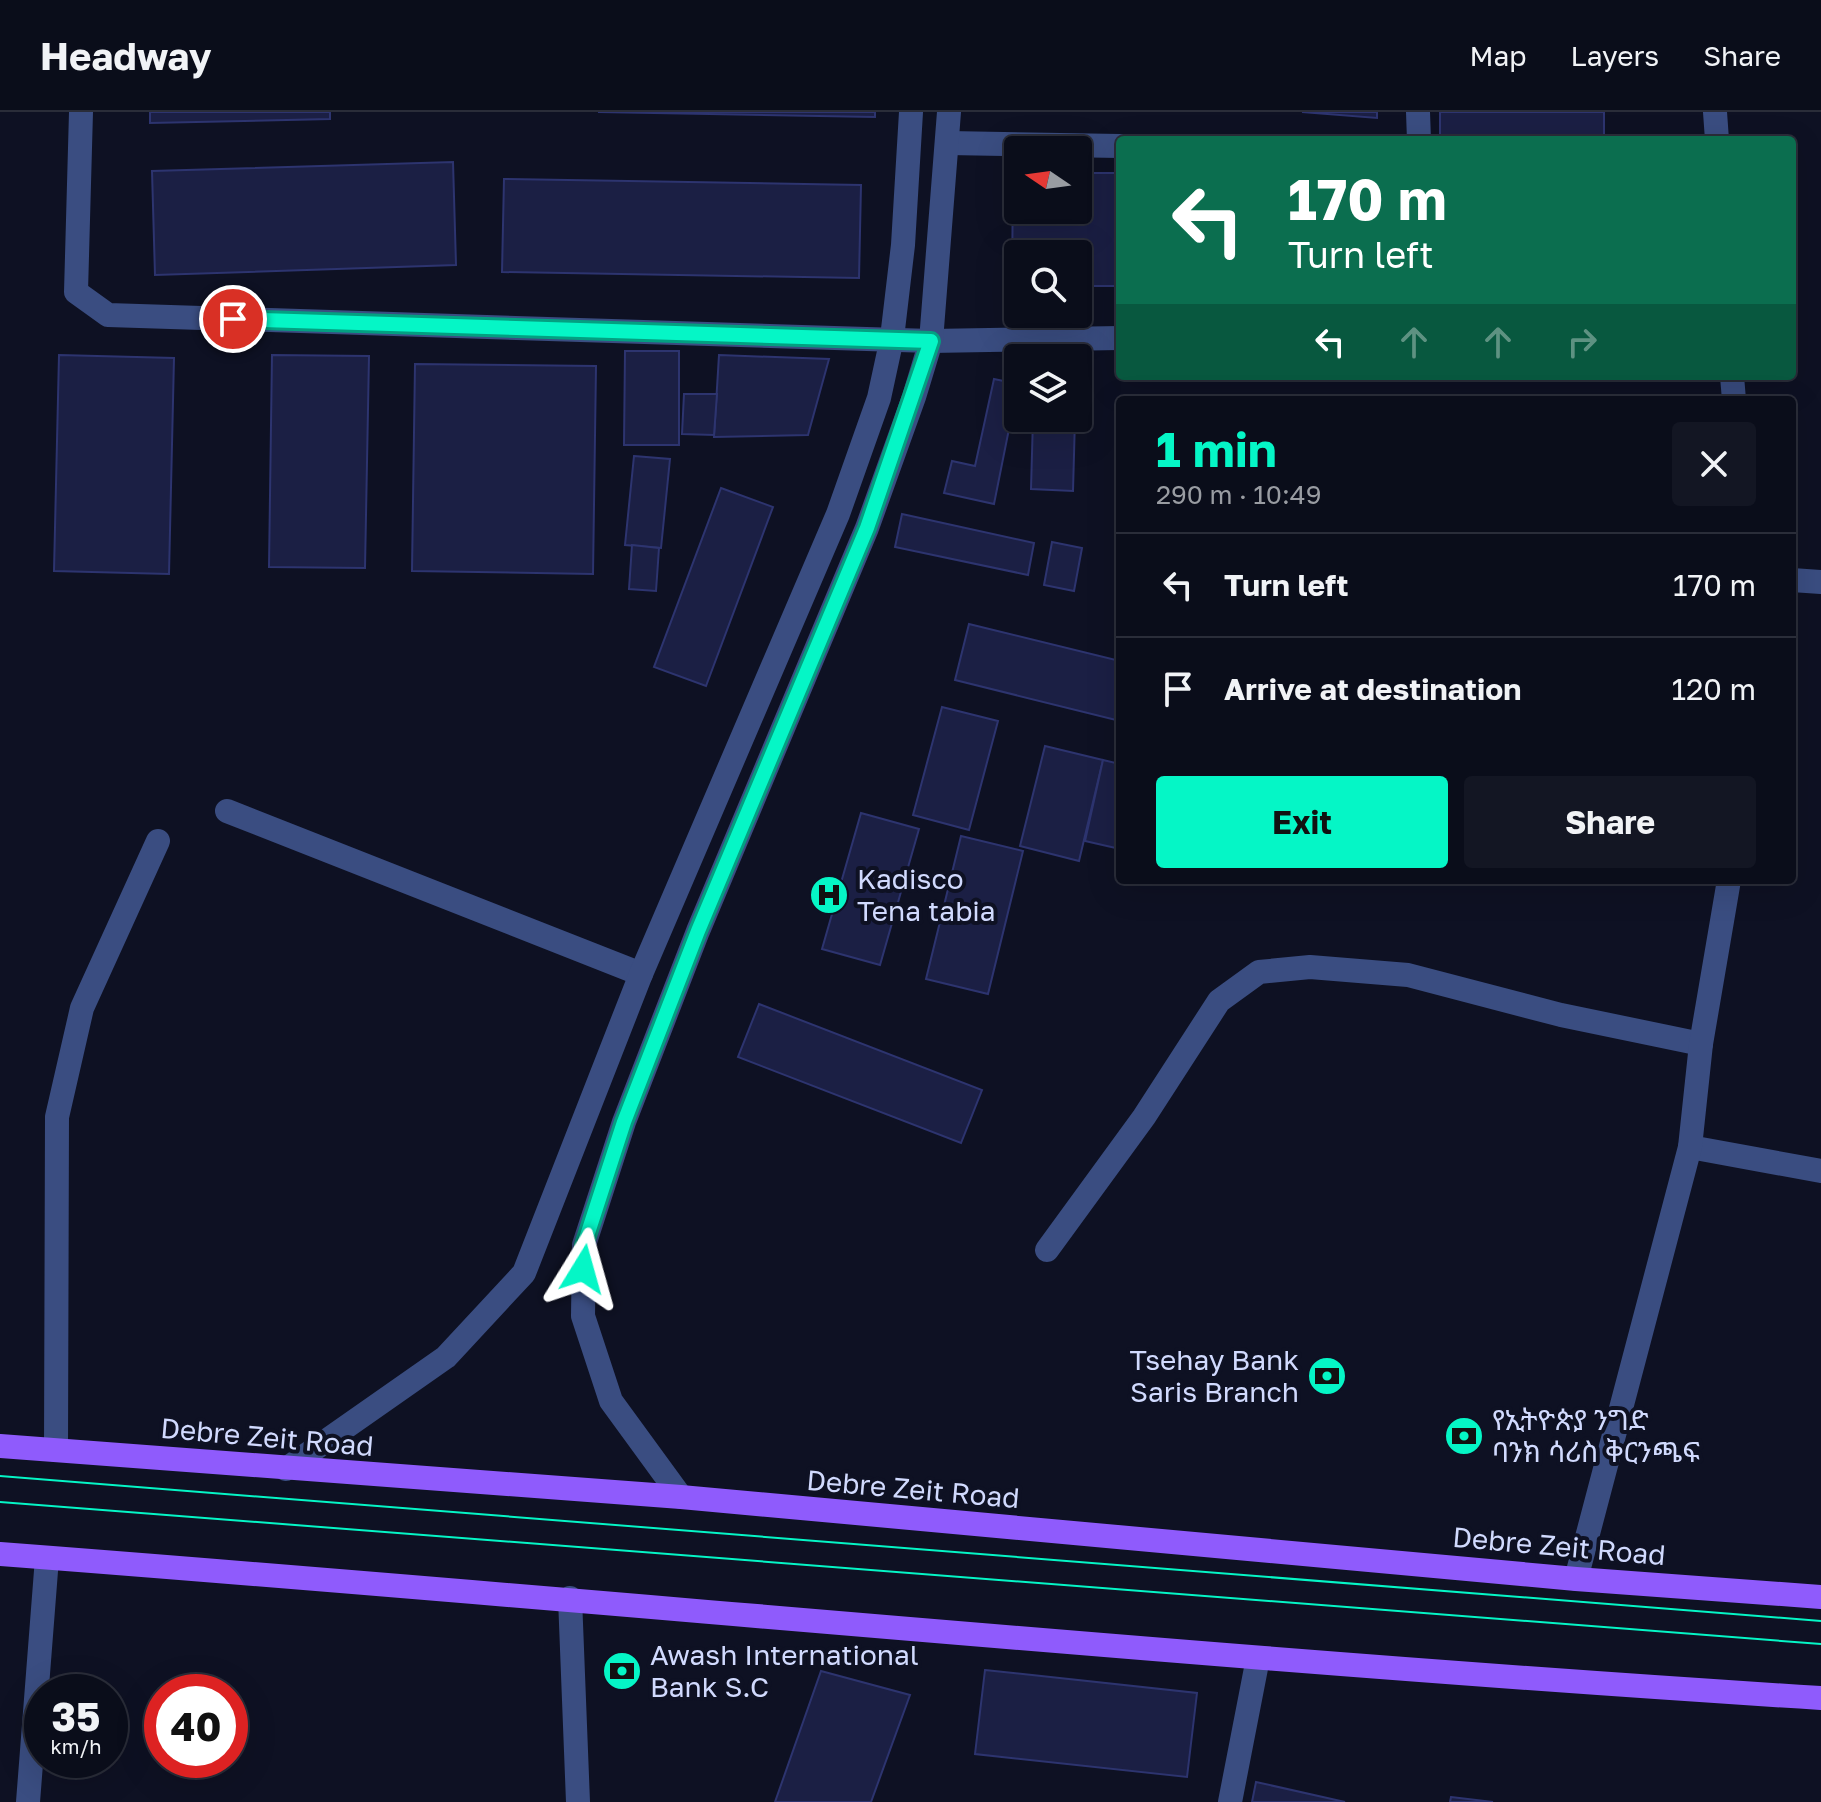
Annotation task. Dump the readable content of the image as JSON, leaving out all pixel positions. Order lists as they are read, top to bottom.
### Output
{
  "streets": {
    "main road": ["Debre Zeit Road"]
  },
  "places": {
    "hospital": ["Kadisco Tena tabia"],
    "bank": ["Tsehay Bank Saris Branch", "የኢትዮጵያ ንግድ ባንክ ሳሪስ ቅርንጫፍ", "Awash International Bank S.C"]
  },
  "north": "left",
  "page": {
    "header": "Headway",
    "nav": ["Map", "Layers", "Share"],
    "turn": ["170 m", "Turn left"],
    "heading": ["1 min", "290 m · 10:49"],
    "list": [
      {
        "name": "Turn left",
        "value": "170 m"
      },
      {
        "name": "Arrive at destination",
        "value": "120 m"
      }
    ],
    "buttons": ["Exit", "Share"],
    "speed": "35 km/h",
    "limit": "40"
  }
}
